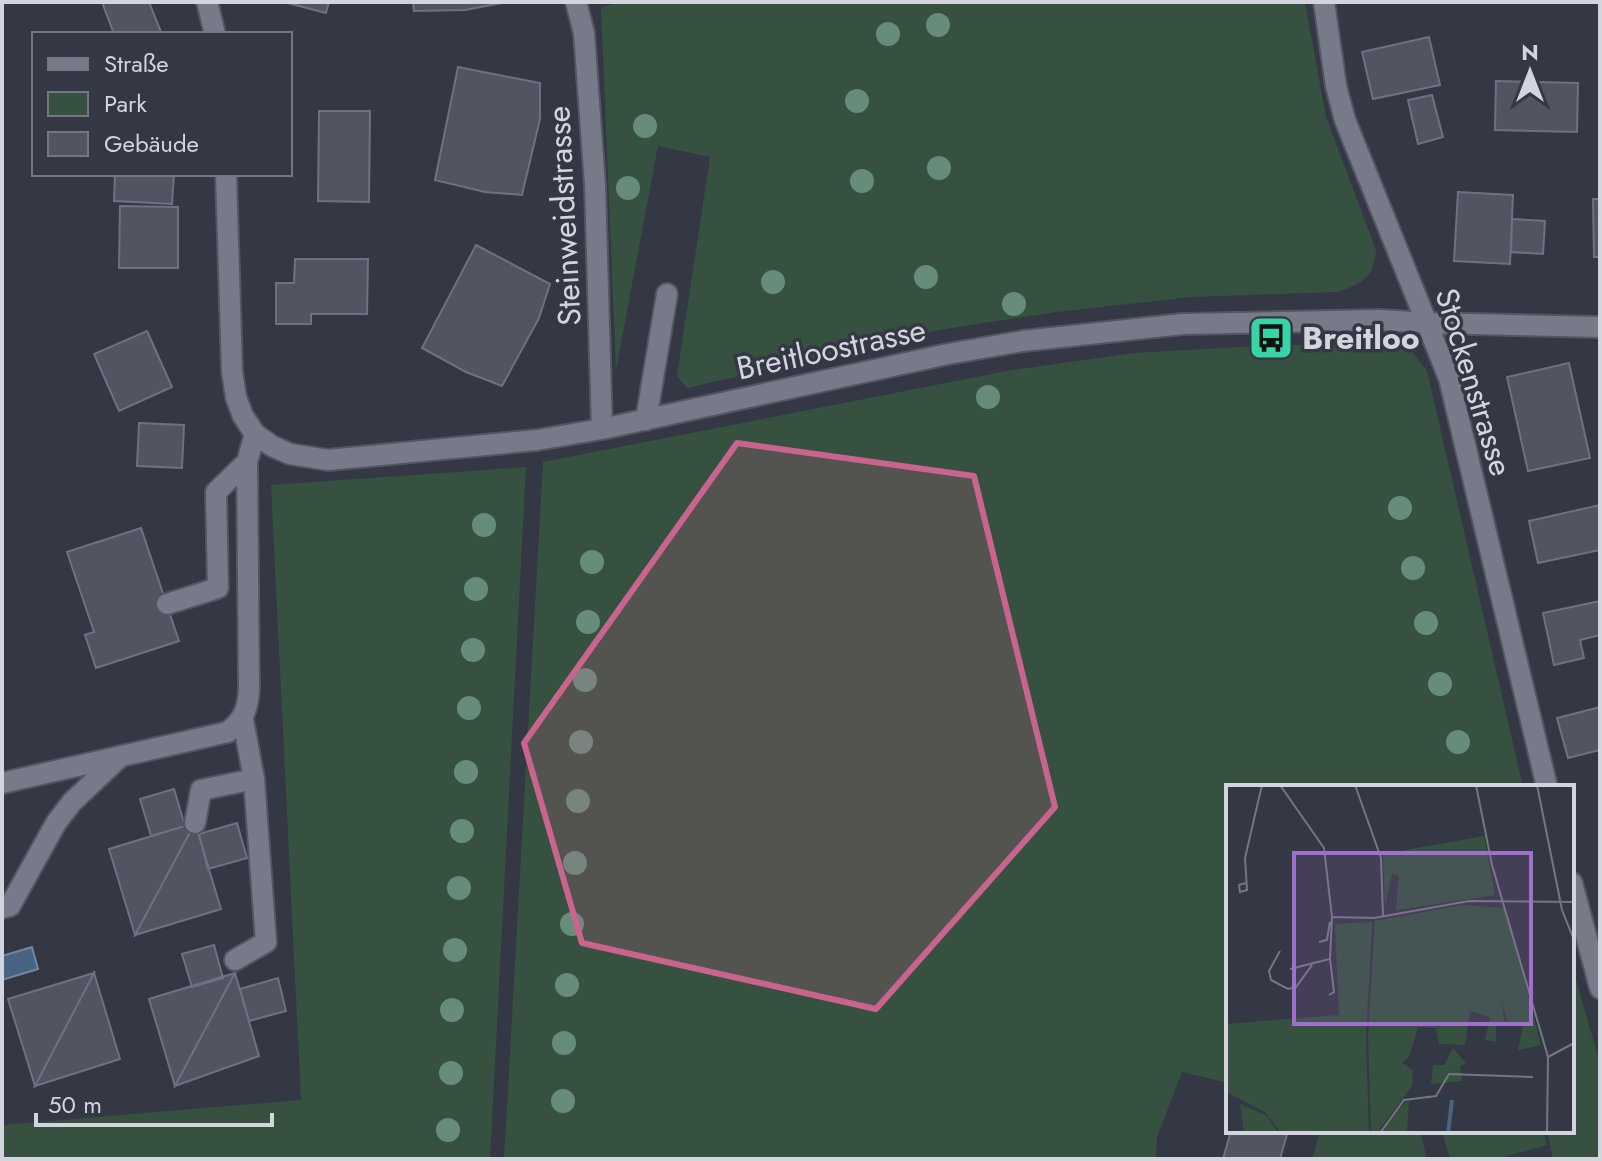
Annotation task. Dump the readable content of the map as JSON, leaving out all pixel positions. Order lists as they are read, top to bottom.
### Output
{
  "streets": {
    "street": ["Steinweidstrasse", "Breitloostrasse", "Stockenstrasse"]
  },
  "crossings": [
    ["Steinweidstrasse", "Breitloostrasse"],
    ["Breitloostrasse", "Stockenstrasse"]
  ],
  "places": {
    "bus stop": ["Breitloo"]
  },
  "legend": ["Straße", "Park", "Gebäude"],
  "scale_bar": "50 m",
  "north": "top"
}
